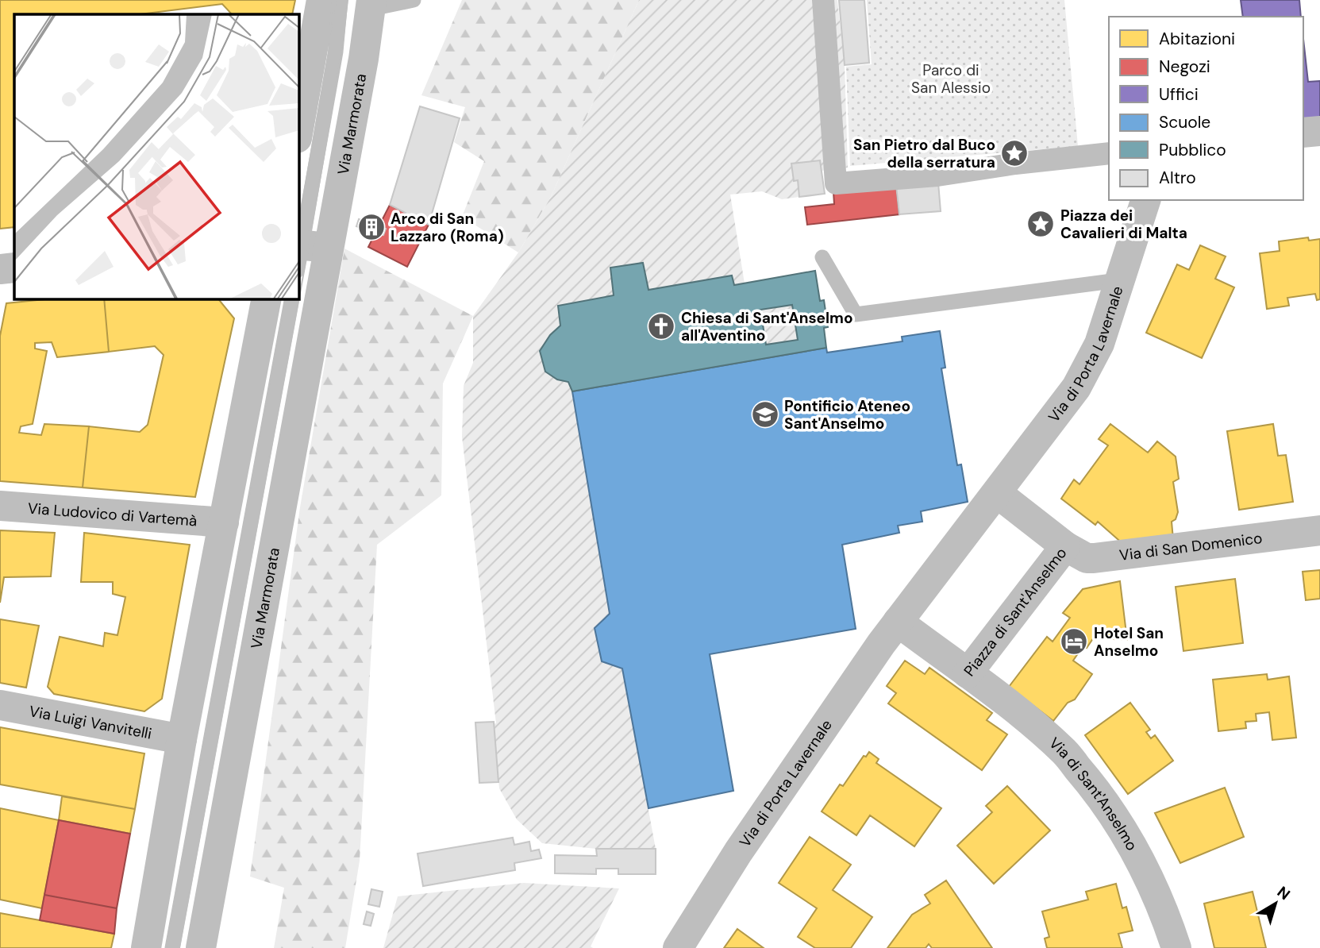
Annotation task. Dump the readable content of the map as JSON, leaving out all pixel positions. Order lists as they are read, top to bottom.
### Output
{
  "streets": {
    "street": [
      "Via Marmorata",
      "Via di Porta Lavernale",
      "Via Ludovico di Vartemà",
      "Via di San Domenico",
      "Piazza di Sant'Anselmo",
      "Via Luigi Vanvitelli",
      "Via di Sant'Anselmo"
    ]
  },
  "crossings": [
    ["Via di Porta Lavernale", "Piazza di Sant'Anselmo"],
    ["Via di San Domenico", "Piazza di Sant'Anselmo"],
    ["Piazza di Sant'Anselmo", "Via di Sant'Anselmo"]
  ],
  "parks": ["Parco di San Alessio"],
  "places": {
    "place": ["San Pietro dal Buco della serratura", "Piazza dei Cavalieri di Malta"],
    "building": ["Arco di San Lazzaro (Roma)"],
    "church": ["Chiesa di Sant'Anselmo all'Aventino"],
    "school or university": ["Pontificio Ateneo Sant'Anselmo"],
    "hotel": ["Hotel San Anselmo"]
  },
  "legend": [
    "Abitazioni",
    "Negozi",
    "Uffici",
    "Scuole",
    "Pubblico",
    "Altro"
  ],
  "north": "top right"
}
